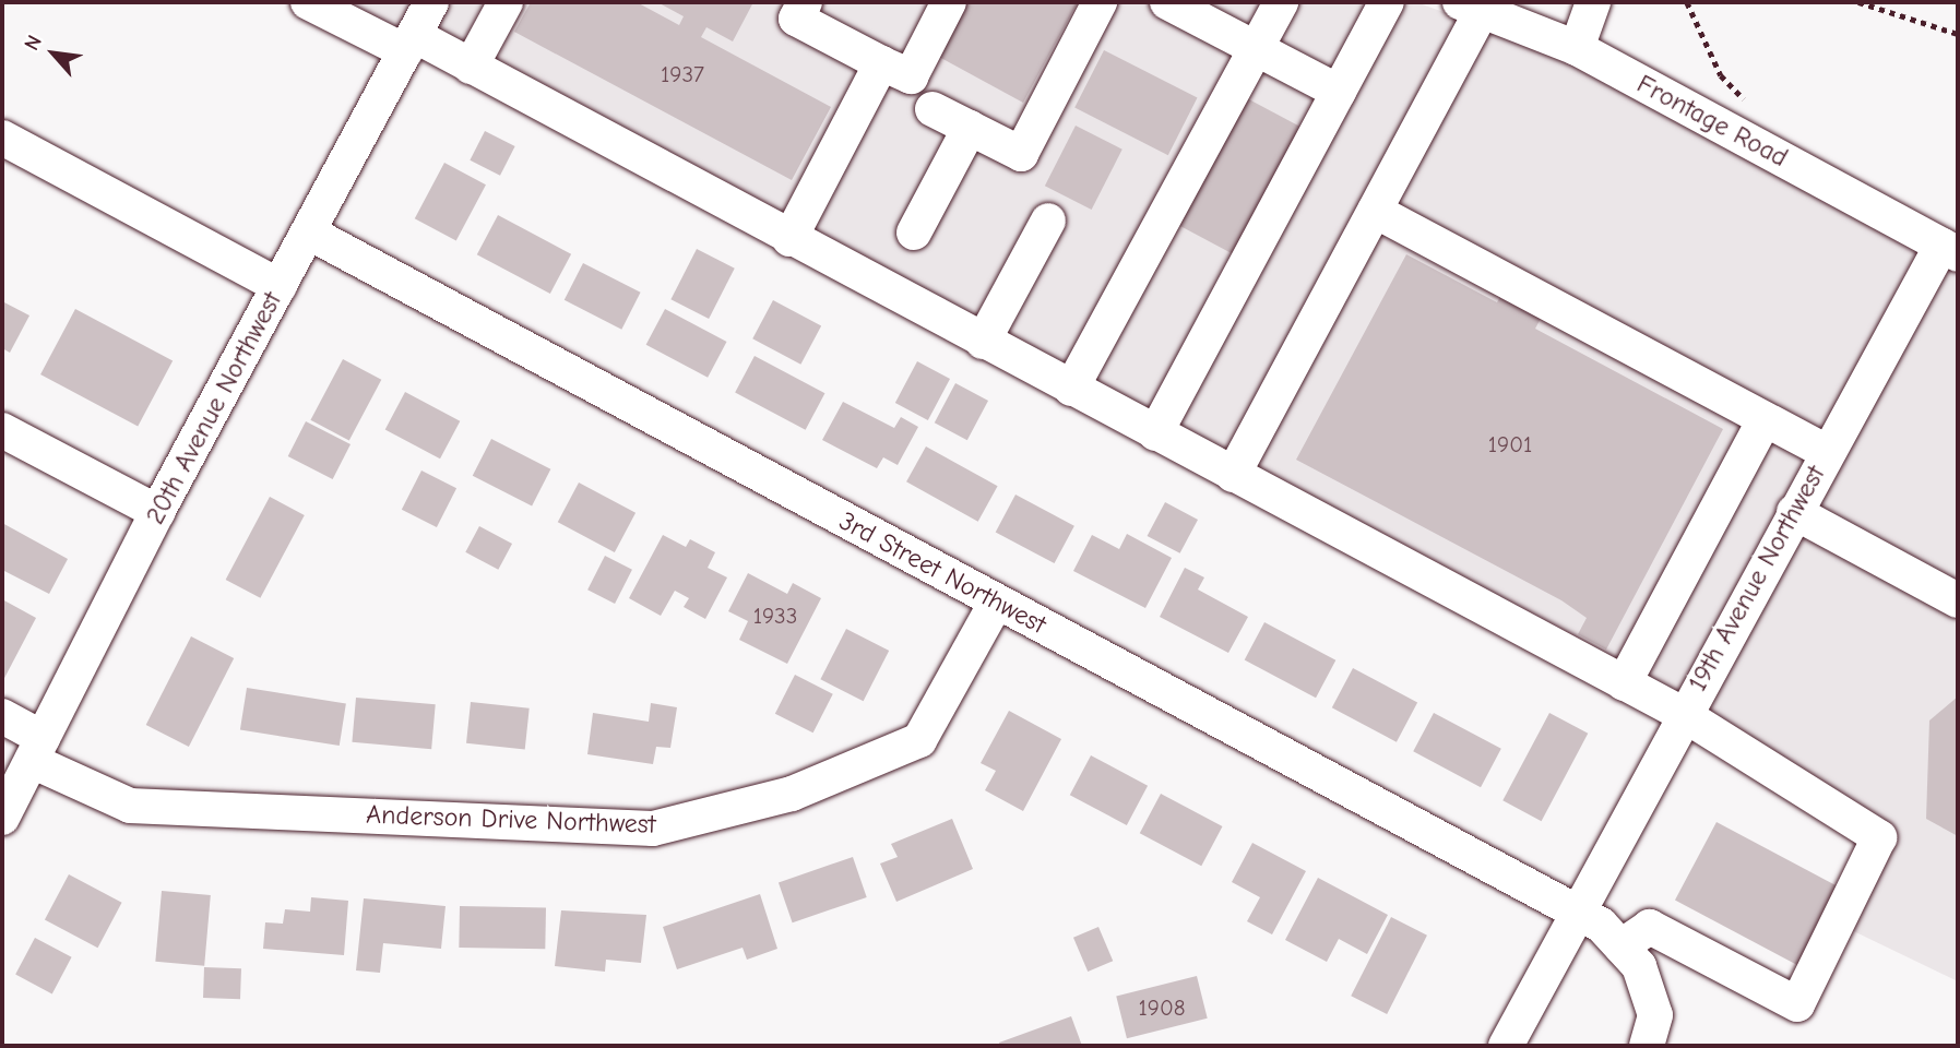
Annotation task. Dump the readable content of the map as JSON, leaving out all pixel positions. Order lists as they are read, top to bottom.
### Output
{
  "streets": {
    "street": [
      "Frontage Road",
      "20th Avenue Northwest",
      "3rd Street Northwest",
      "19th Avenue Northwest",
      "Anderson Drive Northwest"
    ]
  },
  "crossings": [
    ["Frontage Road", "19th Avenue Northwest"],
    ["20th Avenue Northwest", "3rd Street Northwest"],
    ["20th Avenue Northwest", "Anderson Drive Northwest"],
    ["3rd Street Northwest", "19th Avenue Northwest"],
    ["3rd Street Northwest", "Anderson Drive Northwest"]
  ],
  "house_numbers": [
    "1937",
    "1901",
    "1933",
    "1908"
  ],
  "north": "top left"
}
